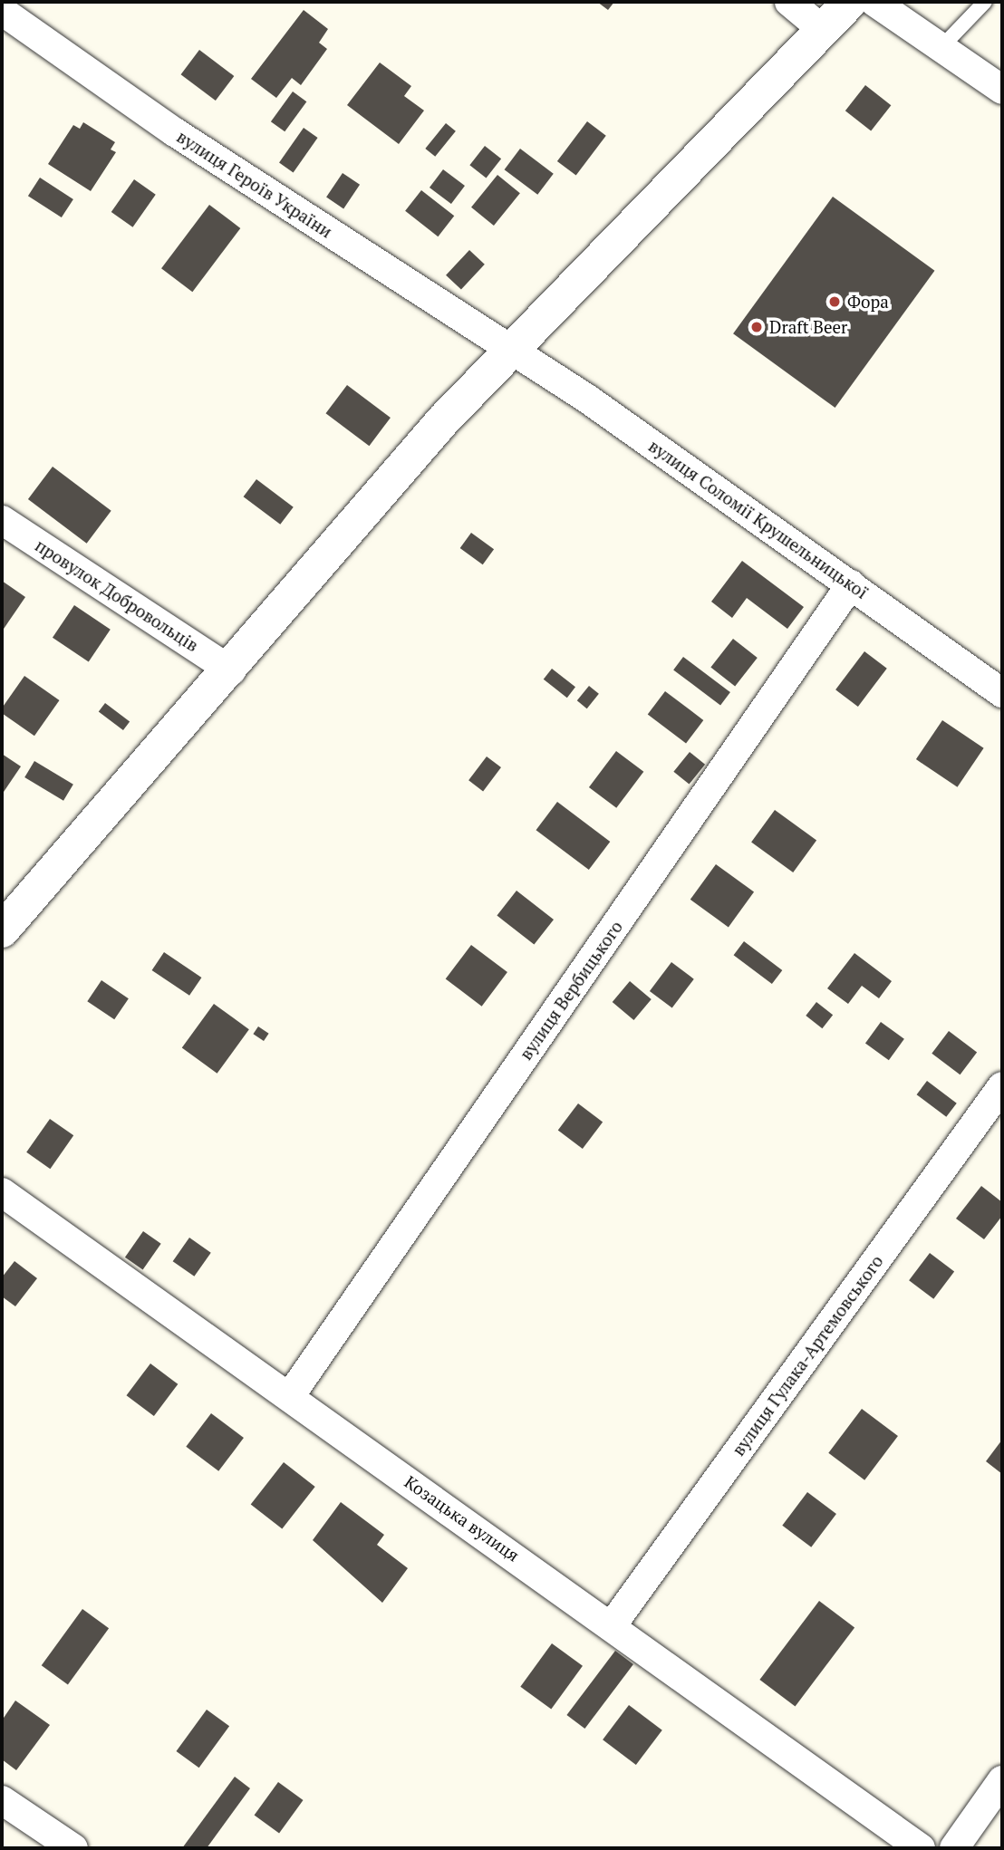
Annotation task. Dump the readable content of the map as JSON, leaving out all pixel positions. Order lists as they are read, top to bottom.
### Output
{
  "streets": {
    "street": [
      "вулиця Героїв України",
      "вулиця Соломії Крушельницької",
      "провулок Добровольців",
      "вулиця Вербицького",
      "вулиця Гулака-Артемовського",
      "Козацька вулиця"
    ]
  },
  "crossings": [
    ["вулиця Героїв України", "вулиця Соломії Крушельницької"],
    ["вулиця Соломії Крушельницької", "вулиця Вербицького"],
    ["вулиця Вербицького", "Козацька вулиця"],
    ["вулиця Гулака-Артемовського", "Козацька вулиця"]
  ],
  "places": ["Фора", "Draft Beer"]
}
